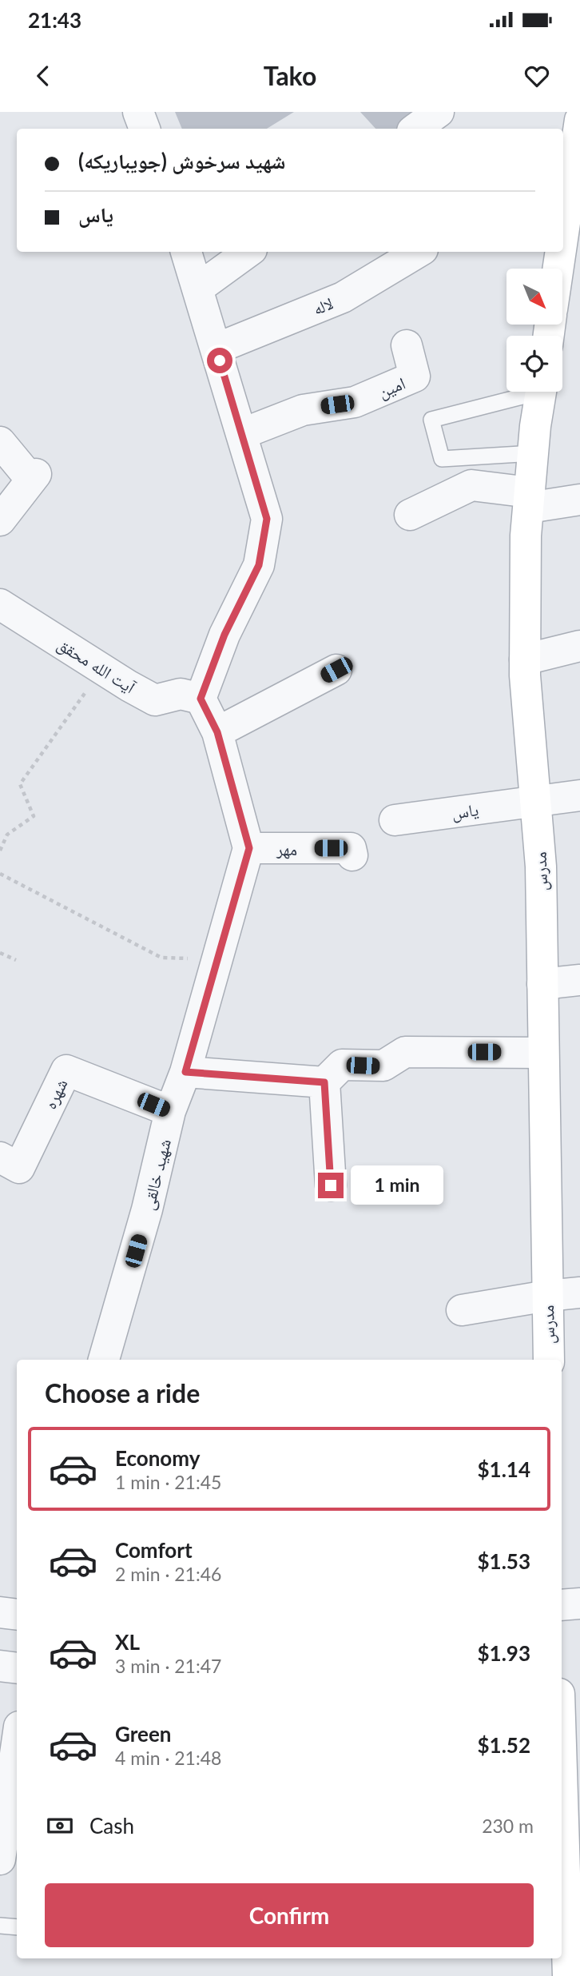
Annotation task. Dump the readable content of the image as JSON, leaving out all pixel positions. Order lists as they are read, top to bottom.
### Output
{
  "streets": {
    "main road": ["مدرس"],
    "street": [
      "لاله",
      "امین",
      "آیت الله محقق",
      "یاس",
      "مهر",
      "شهره",
      "شهید خالقی"
    ]
  },
  "crossings": [
    ["یاس", "مدرس"],
    ["مهر", "شهید خالقی"],
    ["شهره", "شهید خالقی"]
  ],
  "north": "bottom right",
  "page": {
    "status": "21:43",
    "header": "Tako",
    "banner": ["شهید سرخوش (جویباریکه)", "یاس"],
    "bubble": "1 min",
    "heading": "Choose a ride",
    "list": [
      {
        "name": "Economy",
        "note": "1 min · 21:45",
        "value": "$1.14"
      },
      {
        "name": "Comfort",
        "note": "2 min · 21:46",
        "value": "$1.53"
      },
      {
        "name": "XL",
        "note": "3 min · 21:47",
        "value": "$1.93"
      },
      {
        "name": "Green",
        "note": "4 min · 21:48",
        "value": "$1.52"
      }
    ],
    "pay": ["Cash", "230 m"],
    "buttons": "Confirm"
  }
}
